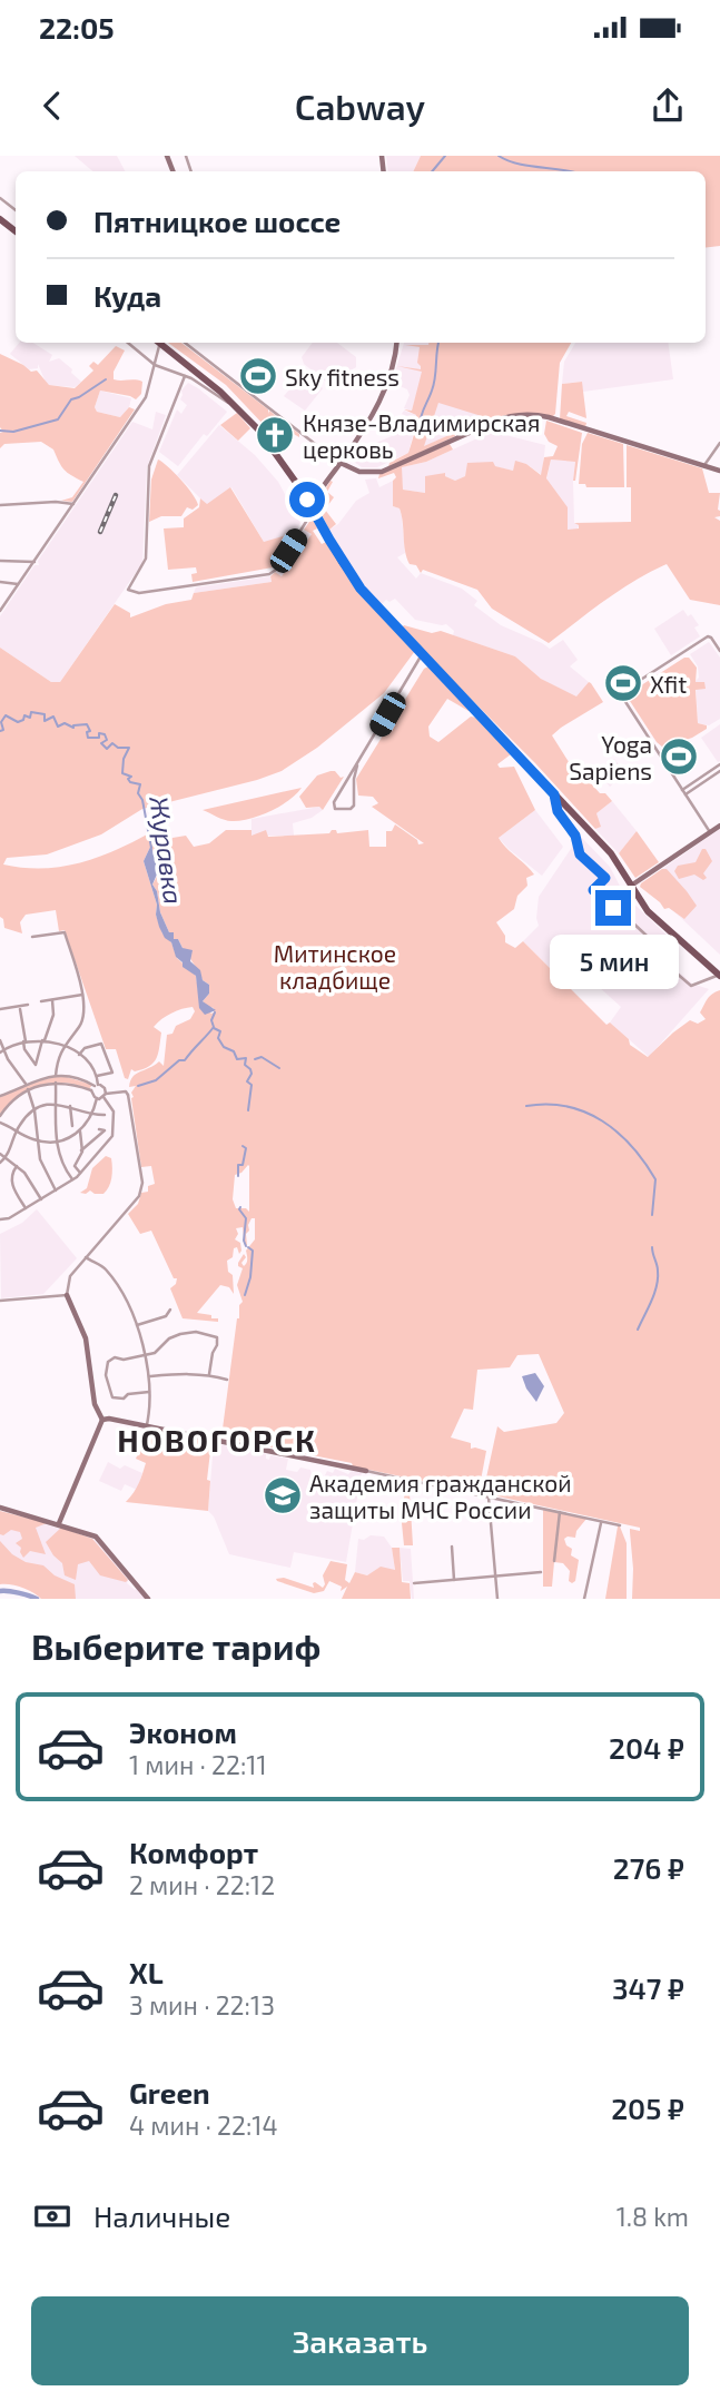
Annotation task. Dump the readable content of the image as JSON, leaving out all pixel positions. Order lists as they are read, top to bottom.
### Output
{
  "districts": ["НОВОГОРСК"],
  "water": ["Журавка"],
  "parks": ["Митинское кладбище"],
  "places": {
    "sports": ["Sky fitness", "Xfit", "Yoga Sapiens"],
    "church": ["Князе-Владимирская церковь"],
    "school or university": ["Академия гражданской защиты МЧС России"]
  },
  "page": {
    "status": "22:05",
    "header": "Cabway",
    "banner": ["Пятницкое шоссе", "Куда"],
    "bubble": "5 мин",
    "heading": "Выберите тариф",
    "list": [
      {
        "name": "Эконом",
        "note": "1 мин · 22:11",
        "value": "204 ₽"
      },
      {
        "name": "Комфорт",
        "note": "2 мин · 22:12",
        "value": "276 ₽"
      },
      {
        "name": "XL",
        "note": "3 мин · 22:13",
        "value": "347 ₽"
      },
      {
        "name": "Green",
        "note": "4 мин · 22:14",
        "value": "205 ₽"
      }
    ],
    "pay": ["Наличные", "1.8 km"],
    "buttons": "Заказать"
  }
}
